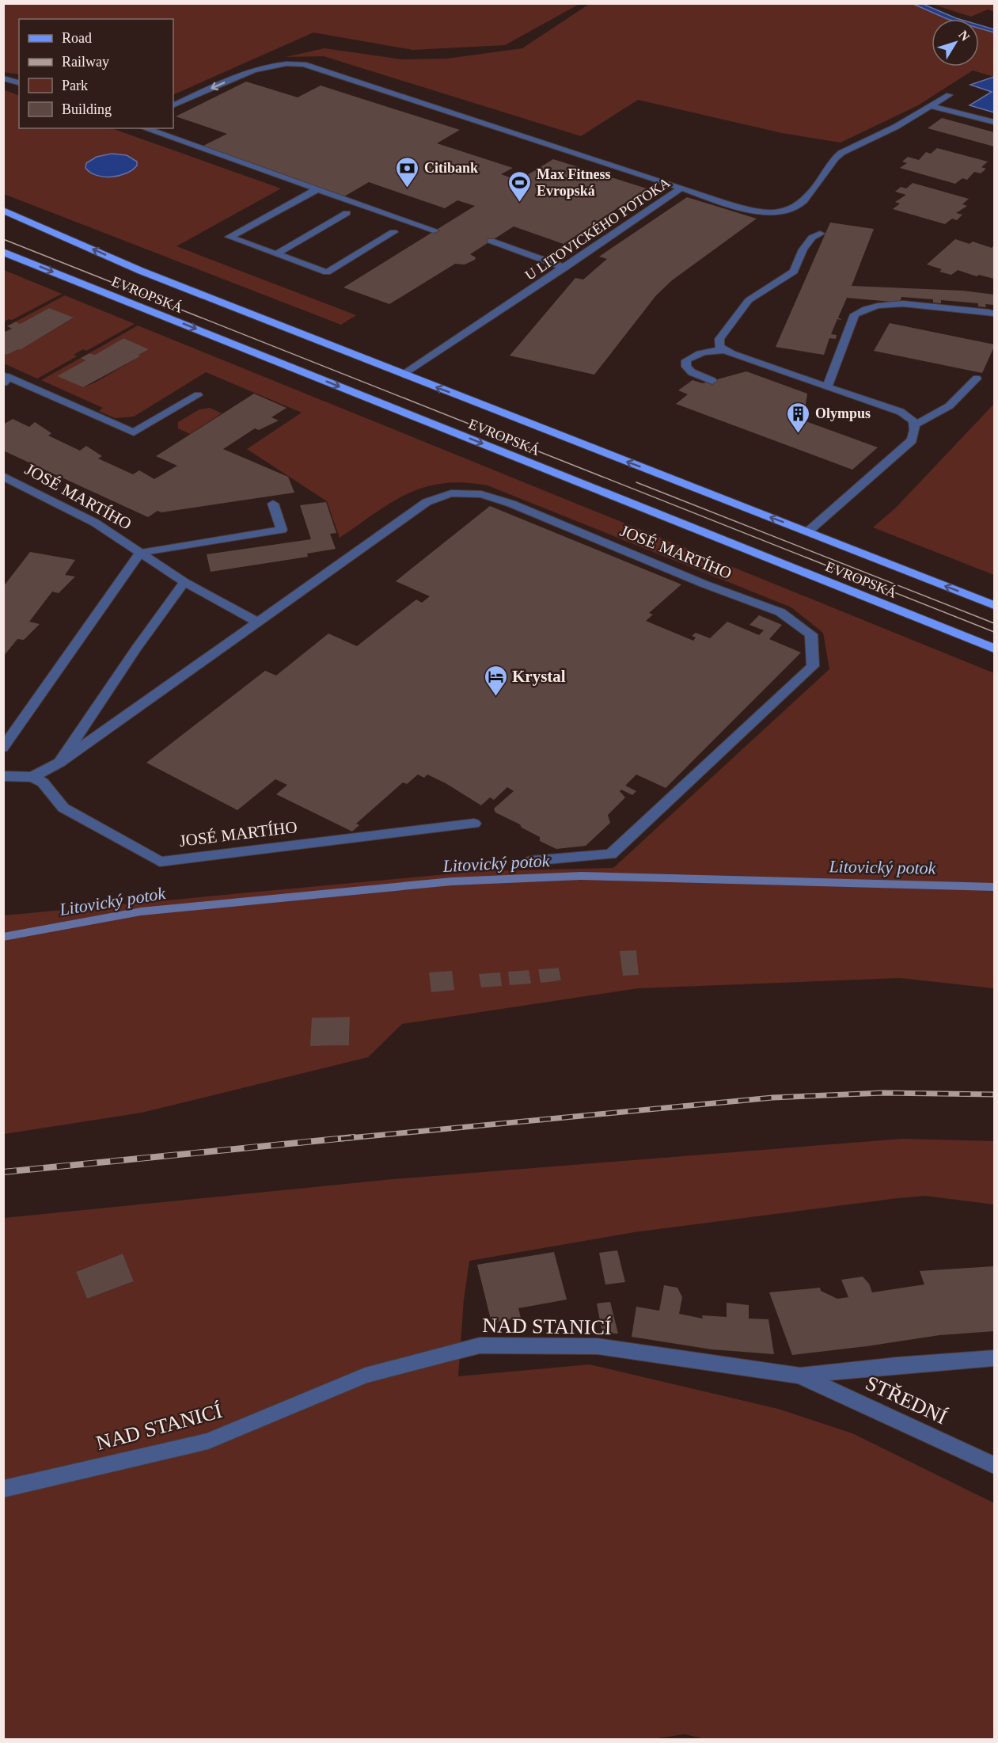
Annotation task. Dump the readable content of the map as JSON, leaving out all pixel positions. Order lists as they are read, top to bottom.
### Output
{
  "streets": {
    "main road": ["EVROPSKÁ"],
    "street": ["JOSÉ MARTÍHO", "NAD STANICÍ", "STŘEDNÍ"],
    "lane": ["U LITOVICKÉHO POTOKA"]
  },
  "crossings": [
    ["U LITOVICKÉHO POTOKA", "EVROPSKÁ"],
    ["NAD STANICÍ", "STŘEDNÍ"]
  ],
  "water": ["Litovický potok"],
  "places": {
    "bank": ["Citibank"],
    "sports": ["Max Fitness Evropská"],
    "building": ["Olympus"],
    "hotel": ["Krystal"]
  },
  "legend": [
    "Road",
    "Railway",
    "Park",
    "Building"
  ],
  "north": "top right"
}
